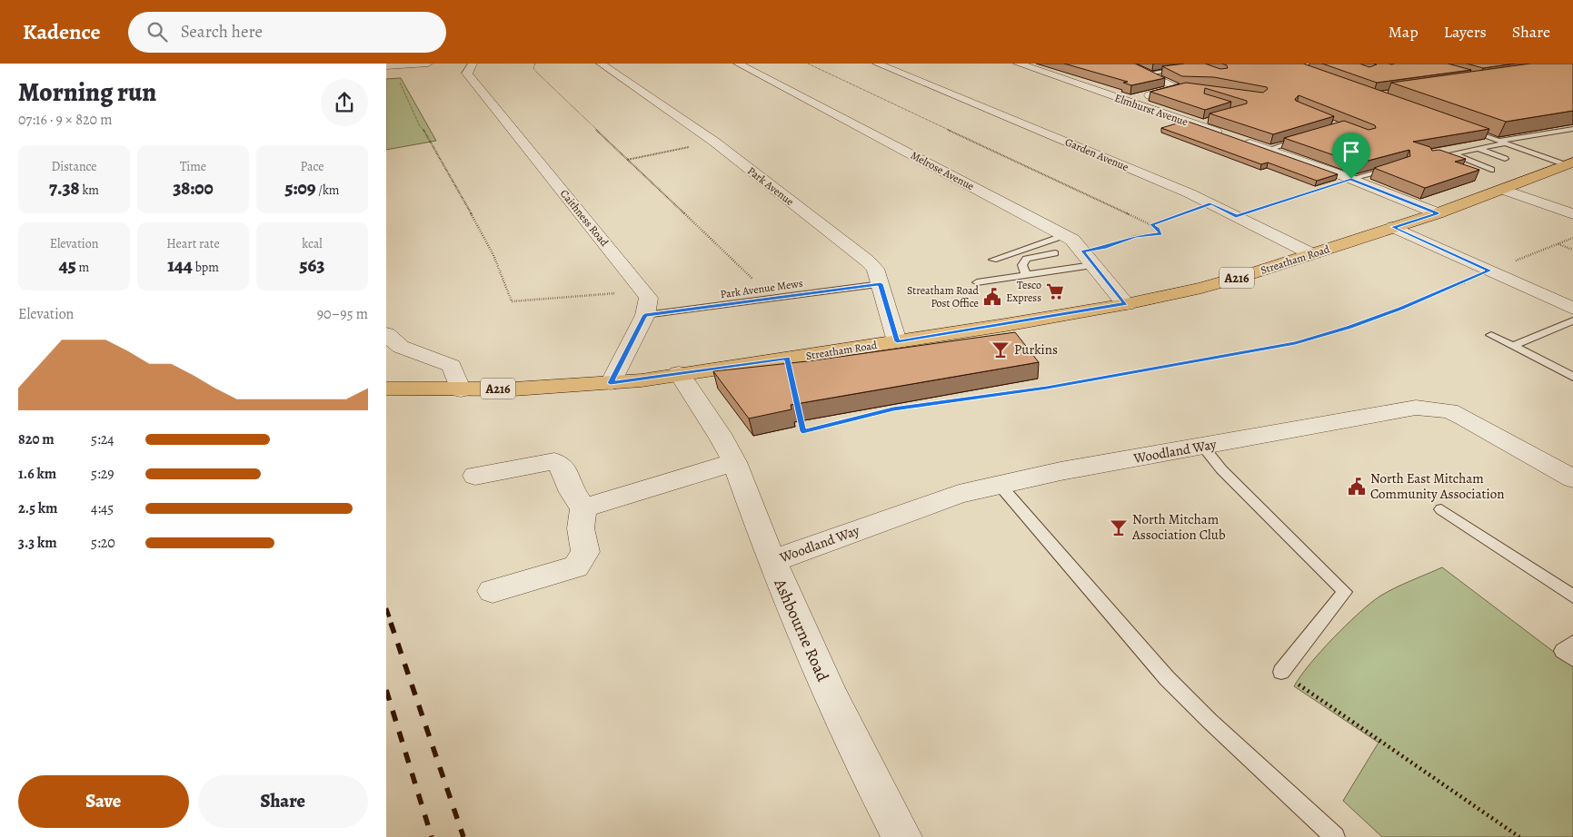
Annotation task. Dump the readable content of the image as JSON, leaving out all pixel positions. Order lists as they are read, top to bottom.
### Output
{
  "streets": {
    "main road": ["Streatham Road", "A216"],
    "street": [
      "Elmhurst Avenue",
      "Garden Avenue",
      "Melrose Avenue",
      "Park Avenue",
      "Caithness Road",
      "Woodland Way",
      "Ashbourne Road"
    ],
    "lane": ["Park Avenue Mews"]
  },
  "crossings": [
    ["Elmhurst Avenue", "Streatham Road"],
    ["Garden Avenue", "Streatham Road"],
    ["Melrose Avenue", "Streatham Road"],
    ["Park Avenue", "Streatham Road"],
    ["Park Avenue", "Park Avenue Mews"],
    ["Streatham Road", "Ashbourne Road"],
    ["Woodland Way", "Ashbourne Road"]
  ],
  "places": {
    "supermarket": ["Tesco Express"],
    "public building": ["Streatham Road Post Office", "North East Mitcham Community Association"],
    "bar": ["Purkins", "North Mitcham Association Club"]
  },
  "page": {
    "header": "Kadence",
    "search": "Search here",
    "nav": ["Map", "Layers", "Share"],
    "heading": ["Morning run", "07:16 · 9 × 820 m"],
    "stats": [
      ["Distance", "7.38 km"],
      ["Time", "38:00"],
      ["Pace", "5:09 /km"],
      ["Elevation", "45 m"],
      ["Heart rate", "144 bpm"],
      ["kcal", "563"]
    ],
    "chart": ["Elevation", "90–95 m"],
    "list": [
      {
        "name": "820 m",
        "note": "5:24"
      },
      {
        "name": "1.6 km",
        "note": "5:29"
      },
      {
        "name": "2.5 km",
        "note": "4:45"
      },
      {
        "name": "3.3 km",
        "note": "5:20"
      }
    ],
    "buttons": ["Save", "Share"]
  }
}
